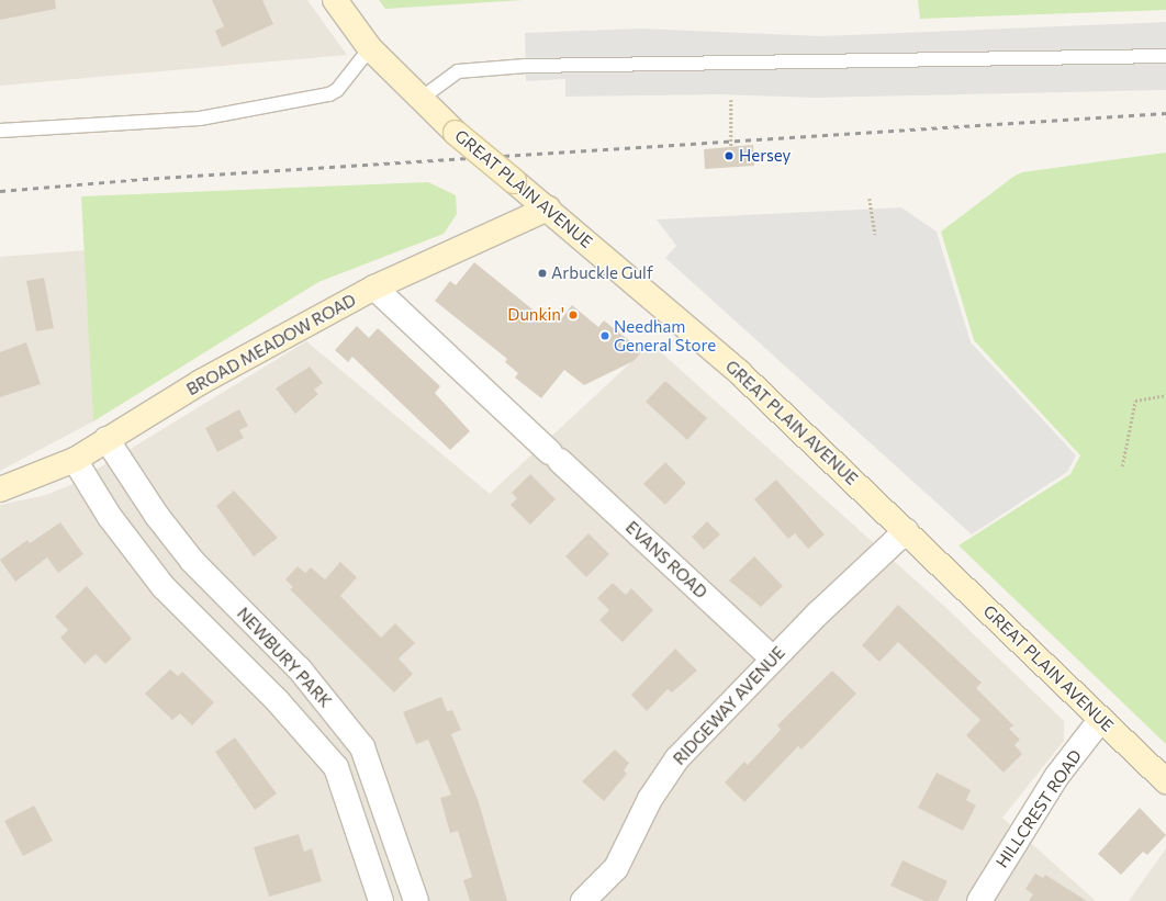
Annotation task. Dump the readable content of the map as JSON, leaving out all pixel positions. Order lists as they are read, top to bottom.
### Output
{
  "streets": {
    "main road": ["GREAT PLAIN AVENUE", "BROAD MEADOW ROAD"],
    "street": [
      "EVANS ROAD",
      "NEWBURY PARK",
      "RIDGEWAY AVENUE",
      "HILLCREST ROAD"
    ]
  },
  "crossings": [
    ["GREAT PLAIN AVENUE", "BROAD MEADOW ROAD"],
    ["GREAT PLAIN AVENUE", "RIDGEWAY AVENUE"],
    ["GREAT PLAIN AVENUE", "HILLCREST ROAD"],
    ["BROAD MEADOW ROAD", "EVANS ROAD"],
    ["BROAD MEADOW ROAD", "NEWBURY PARK"],
    ["EVANS ROAD", "RIDGEWAY AVENUE"]
  ],
  "places": [
    "Hersey",
    "Arbuckle Gulf",
    "Dunkin'",
    "Needham General Store"
  ]
}
